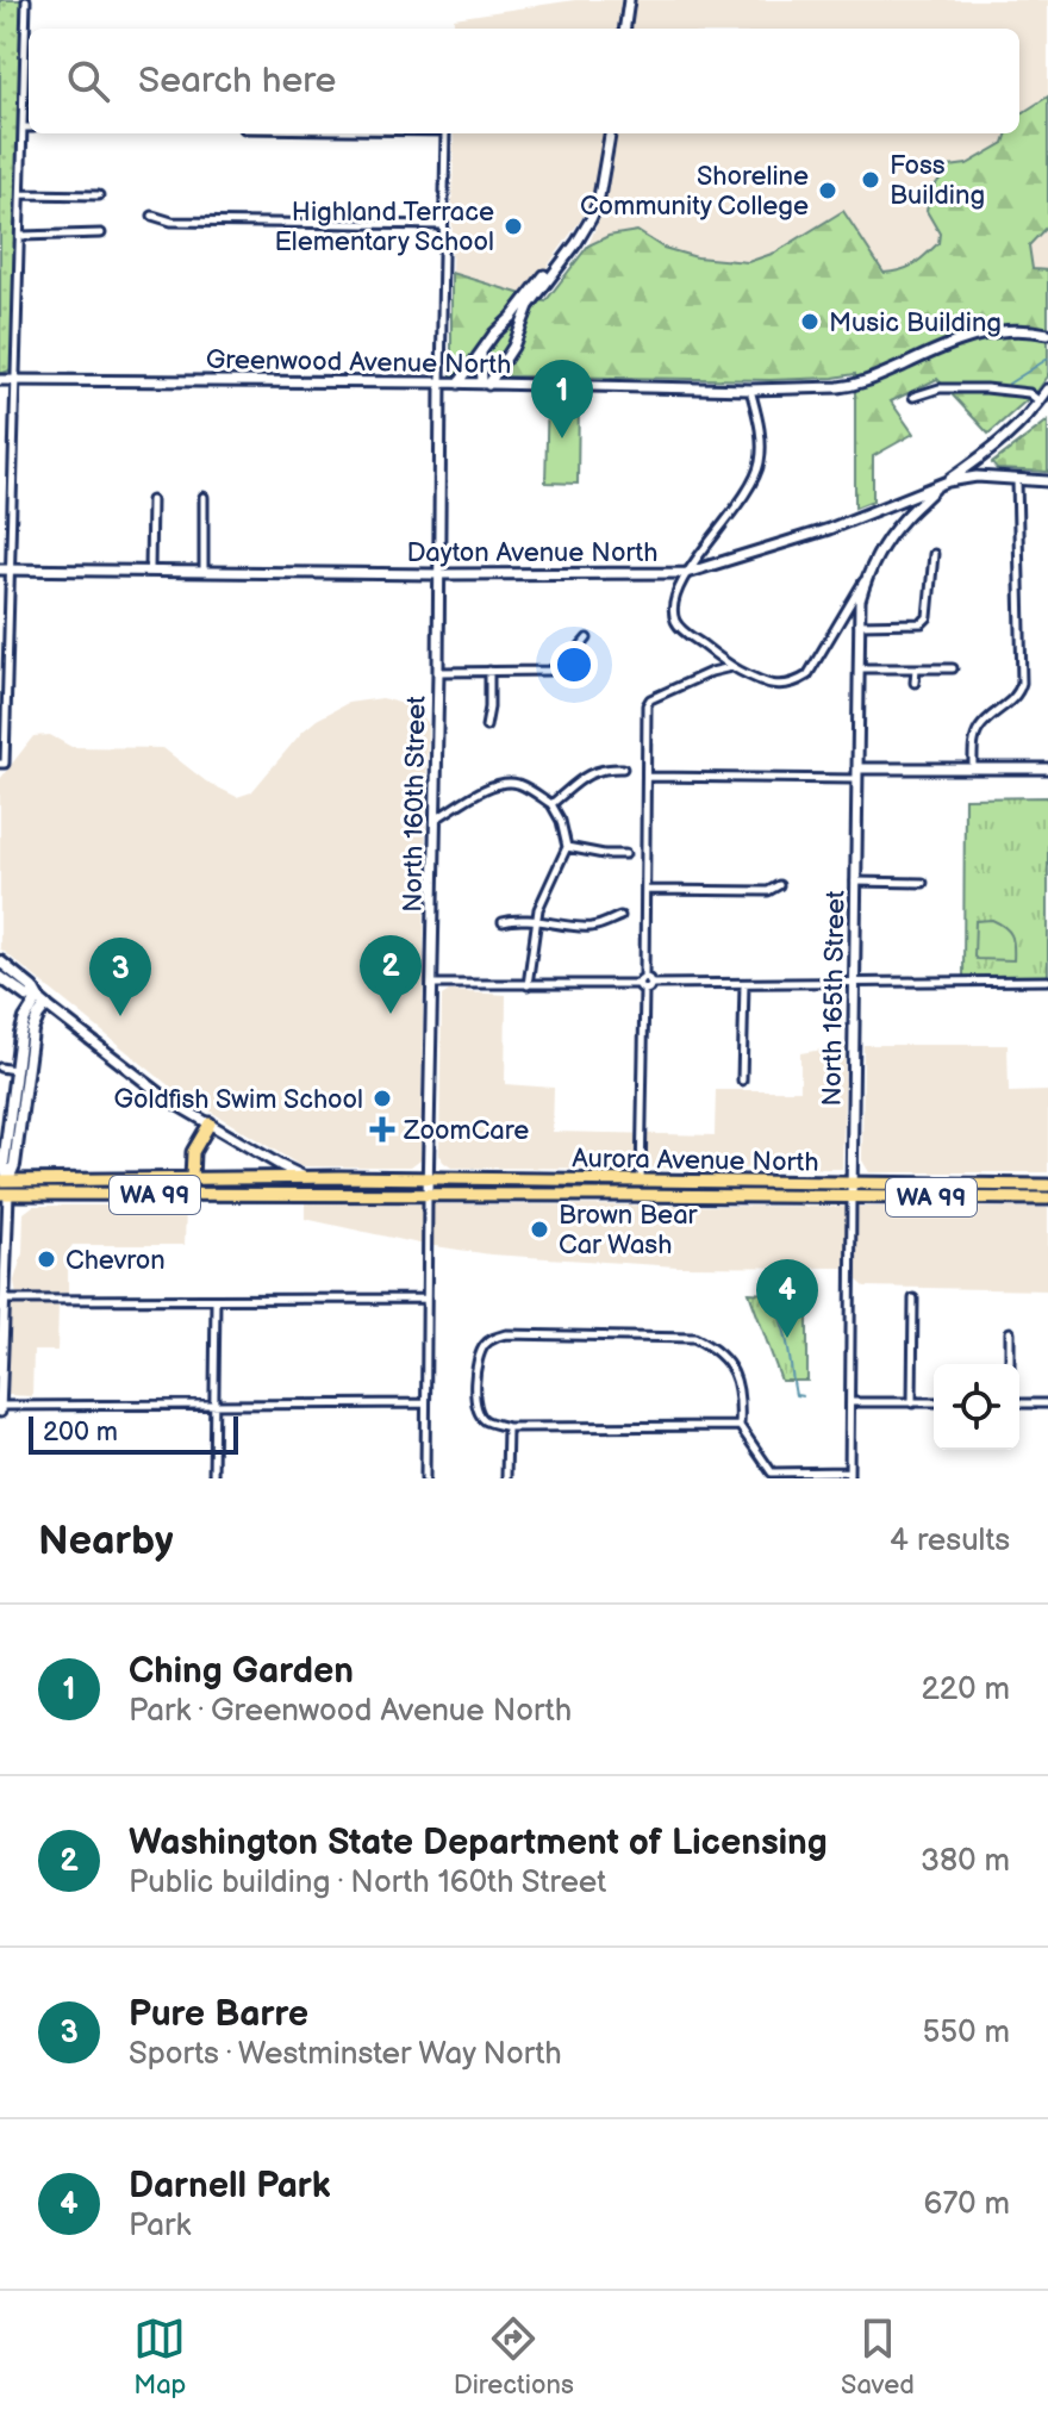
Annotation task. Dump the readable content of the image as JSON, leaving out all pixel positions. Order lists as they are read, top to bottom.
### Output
{
  "streets": {
    "highway": ["Aurora Avenue North", "WA 99"],
    "street": [
      "Greenwood Avenue North",
      "Dayton Avenue North",
      "North 160th Street",
      "North 165th Street"
    ]
  },
  "crossings": [
    ["Greenwood Avenue North", "North 160th Street"],
    ["Dayton Avenue North", "North 160th Street"],
    ["North 160th Street", "Aurora Avenue North"],
    ["North 165th Street", "Aurora Avenue North"]
  ],
  "places": {
    "other": [
      "Foss Building",
      "Shoreline Community College",
      "Highland Terrace Elementary School",
      "Music Building",
      "Goldfish Swim School",
      "Brown Bear Car Wash",
      "Chevron"
    ],
    "health": ["ZoomCare"]
  },
  "scale_bar": "200 m",
  "page": {
    "search": "Search here",
    "pins": [
      "1",
      "2",
      "3",
      "4"
    ],
    "scale": "200 m",
    "heading": ["Nearby", "4 results"],
    "list": [
      {
        "mark": "1",
        "name": "Ching Garden",
        "note": "Park · Greenwood Avenue North",
        "value": "220 m"
      },
      {
        "mark": "2",
        "name": "Washington State Department of Licensing",
        "note": "Public building · North 160th Street",
        "value": "380 m"
      },
      {
        "mark": "3",
        "name": "Pure Barre",
        "note": "Sports · Westminster Way North",
        "value": "550 m"
      },
      {
        "mark": "4",
        "name": "Darnell Park",
        "note": "Park",
        "value": "670 m"
      }
    ],
    "nav": ["Map", "Directions", "Saved"]
  }
}
